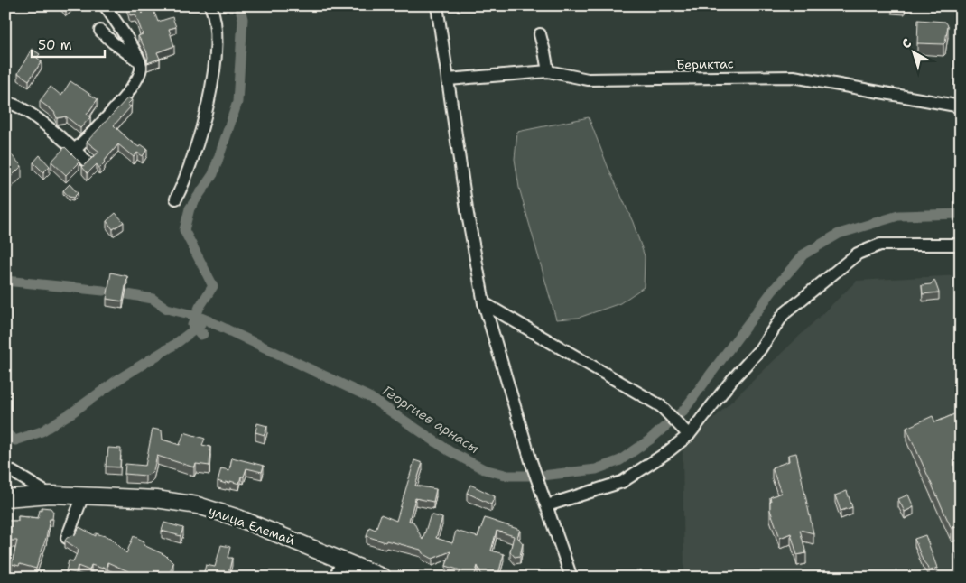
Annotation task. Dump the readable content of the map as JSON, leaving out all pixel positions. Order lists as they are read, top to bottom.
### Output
{
  "streets": {
    "street": ["Бериктас", "улица Елемай"]
  },
  "water": ["Георгиев арнасы"],
  "scale_bar": "50 m",
  "north": "top left"
}
